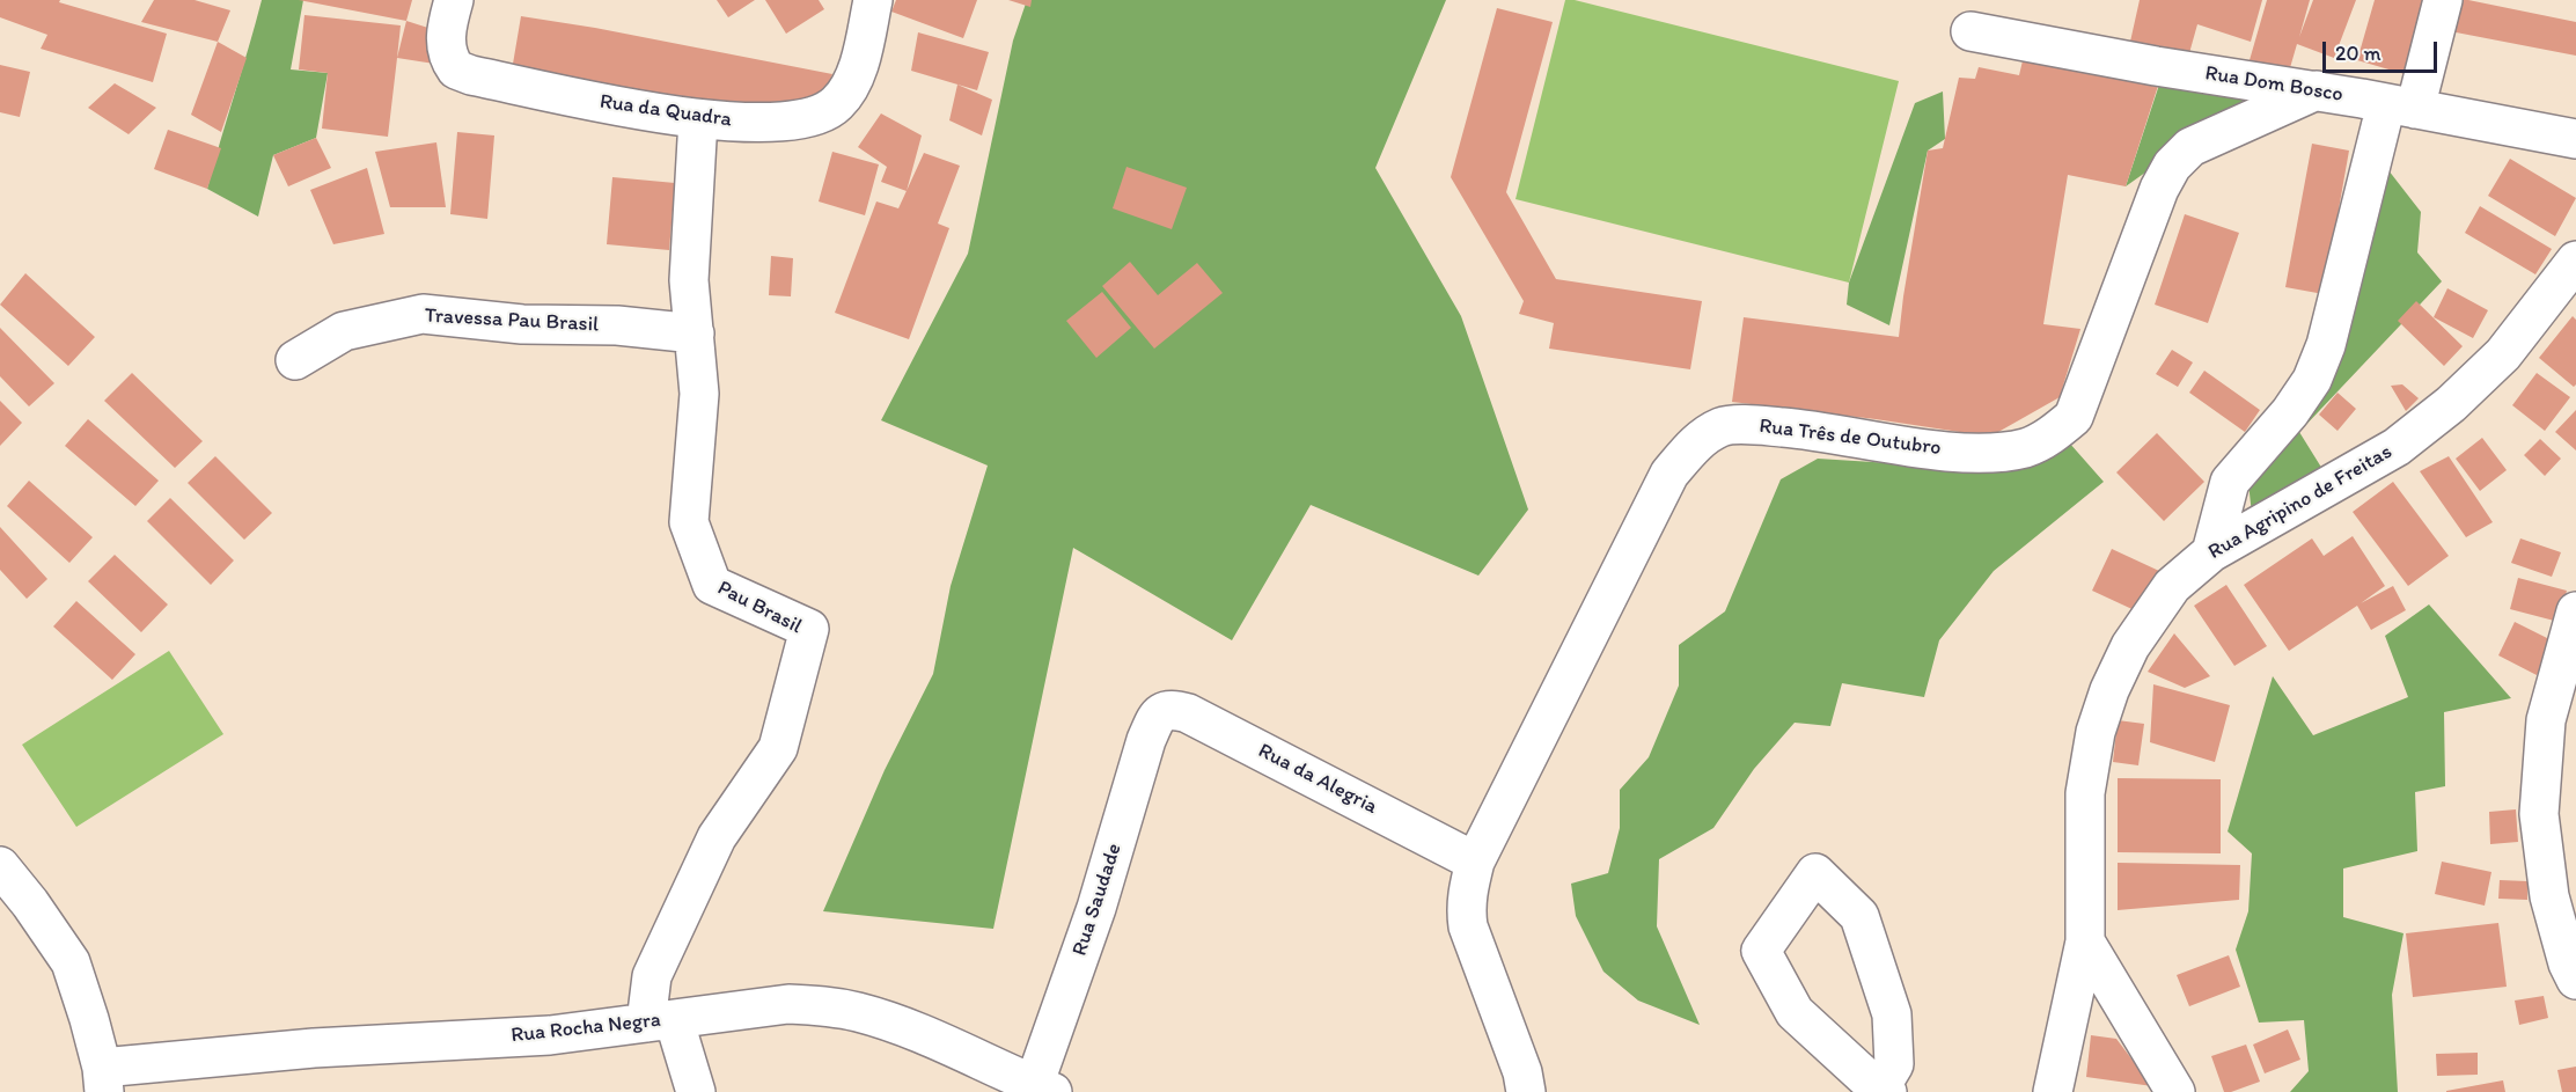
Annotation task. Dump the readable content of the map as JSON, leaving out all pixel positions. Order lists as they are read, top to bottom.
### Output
{
  "streets": {
    "street": [
      "Rua Dom Bosco",
      "Rua da Quadra",
      "Travessa Pau Brasil",
      "Rua Três de Outubro",
      "Rua Agripino de Freitas",
      "Pau Brasil",
      "Rua da Alegria",
      "Rua Saudade",
      "Rua Rocha Negra"
    ]
  },
  "crossings": [
    ["Rua Dom Bosco", "Rua Três de Outubro"],
    ["Rua da Quadra", "Pau Brasil"],
    ["Travessa Pau Brasil", "Pau Brasil"],
    ["Rua Três de Outubro", "Rua da Alegria"],
    ["Pau Brasil", "Rua Rocha Negra"],
    ["Rua da Alegria", "Rua Saudade"],
    ["Rua Saudade", "Rua Rocha Negra"]
  ],
  "scale_bar": "20 m"
}
